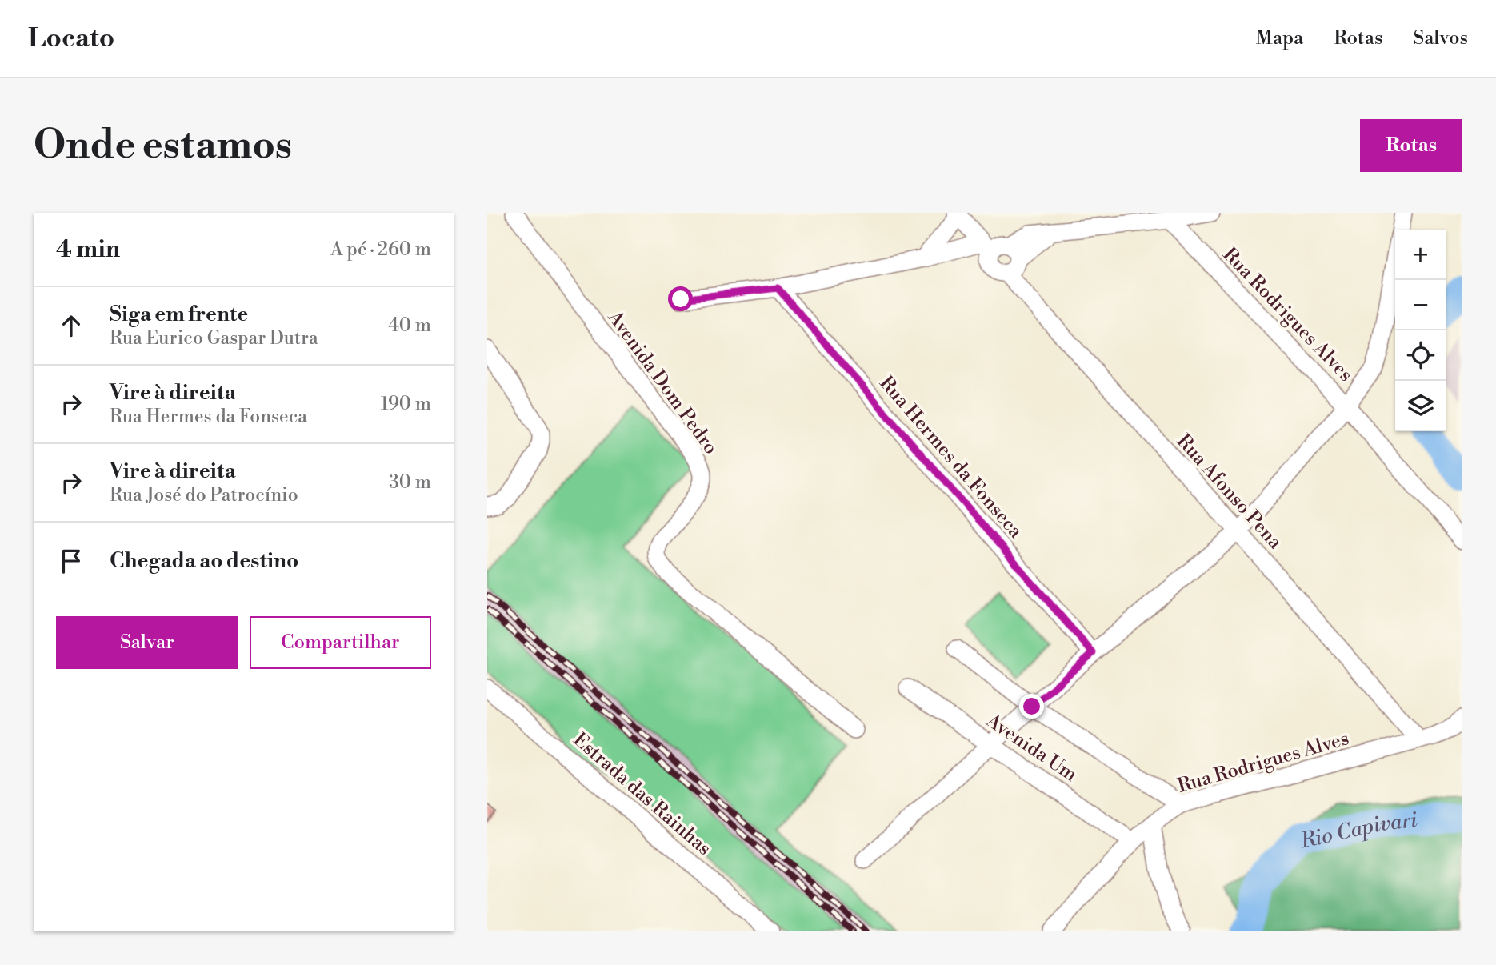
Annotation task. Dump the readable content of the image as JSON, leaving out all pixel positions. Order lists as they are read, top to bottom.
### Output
{
  "streets": {
    "street": [
      "Rua Rodrigues Alves",
      "Avenida Dom Pedro",
      "Rua Hermes da Fonseca",
      "Rua Afonso Pena",
      "Avenida Um",
      "Estrada das Rainhas"
    ]
  },
  "crossings": [
    ["Rua Rodrigues Alves", "Rua Afonso Pena"],
    ["Rua Rodrigues Alves", "Avenida Um"]
  ],
  "water": ["Rio Capivari"],
  "page": {
    "header": "Locato",
    "nav": ["Mapa", "Rotas", "Salvos"],
    "buttons": [
      "Rotas",
      ["Salvar", "Compartilhar"]
    ],
    "title": "Onde estamos",
    "heading": ["4 min", "A pé · 260 m"],
    "map_buttons": ["+", "−"],
    "list": [
      ["Siga em frente", "Rua Eurico Gaspar Dutra", "40 m"],
      ["Vire à direita", "Rua Hermes da Fonseca", "190 m"],
      ["Vire à direita", "Rua José do Patrocínio", "30 m"],
      "Chegada ao destino"
    ]
  }
}
